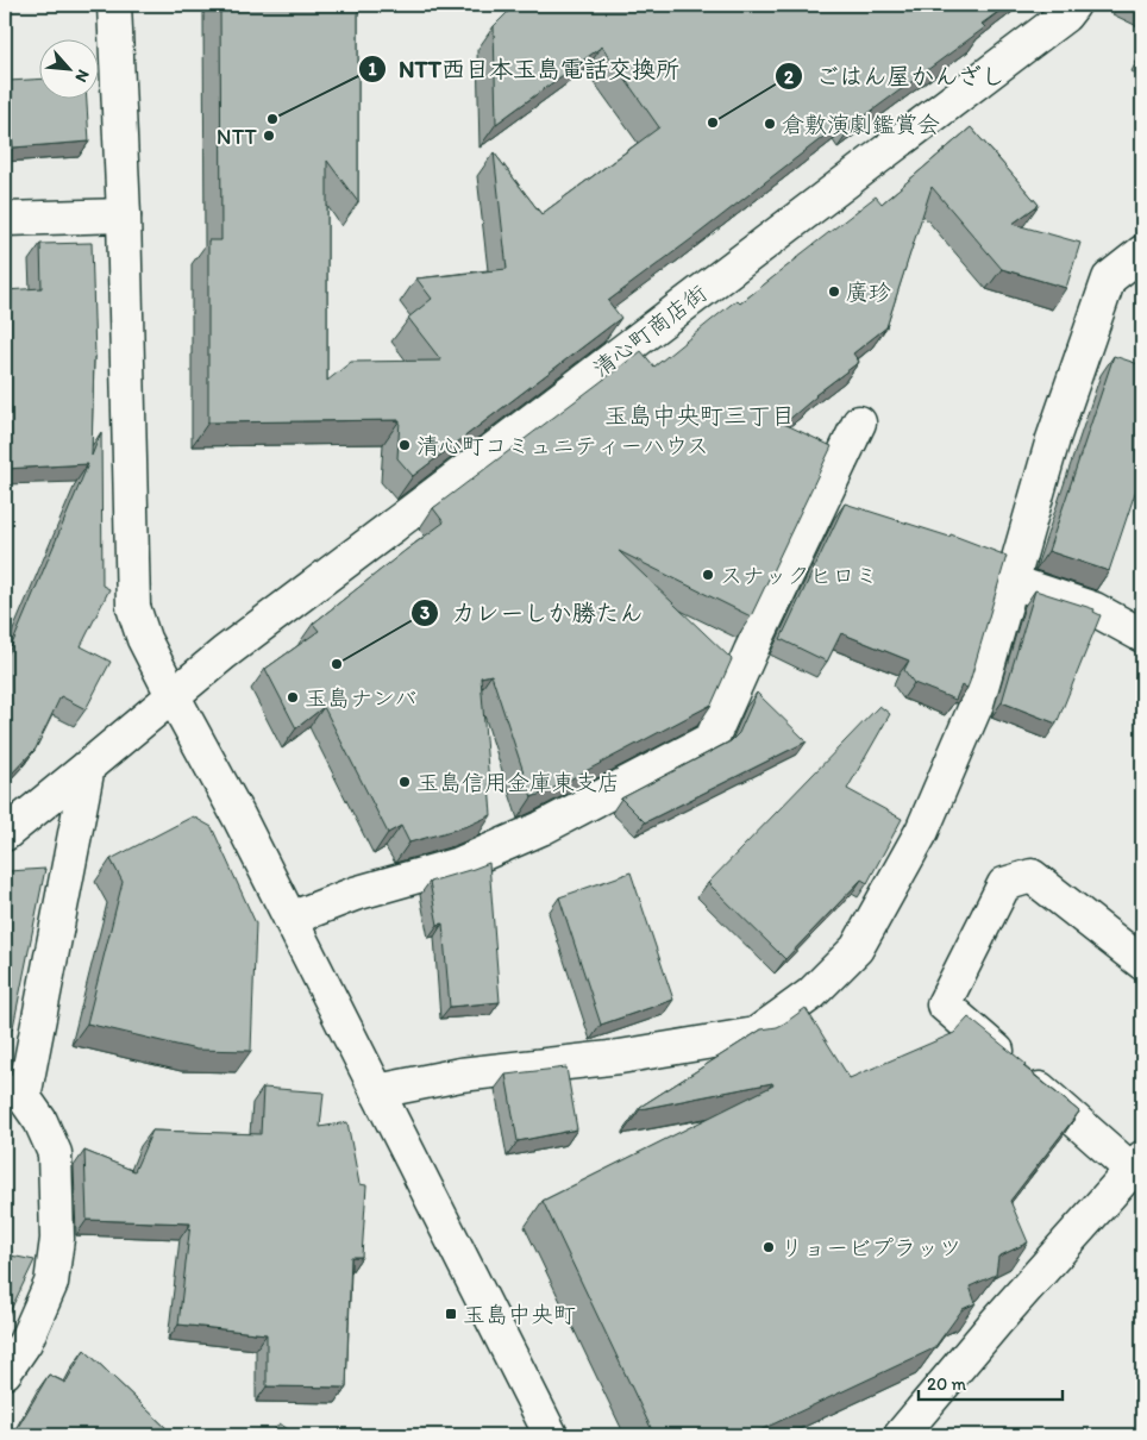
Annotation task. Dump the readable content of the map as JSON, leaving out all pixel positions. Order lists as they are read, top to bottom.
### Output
{
  "streets": {
    "street": ["清心町商店街"]
  },
  "districts": ["玉島中央町三丁目"],
  "places": {
    "other": [
      "NTT西日本玉島電話交換所",
      "ごはん屋かんざし",
      "倉敷演劇鑑賞会",
      "NTT",
      "廣珍",
      "清心町コミュニティーハウス",
      "スナックヒロミ",
      "カレーしか勝たん",
      "玉島ナンバ",
      "玉島信用金庫東支店",
      "リョービプラッツ"
    ],
    "transit": ["玉島中央町"]
  },
  "scale_bar": "20 m",
  "north": "bottom right"
}
